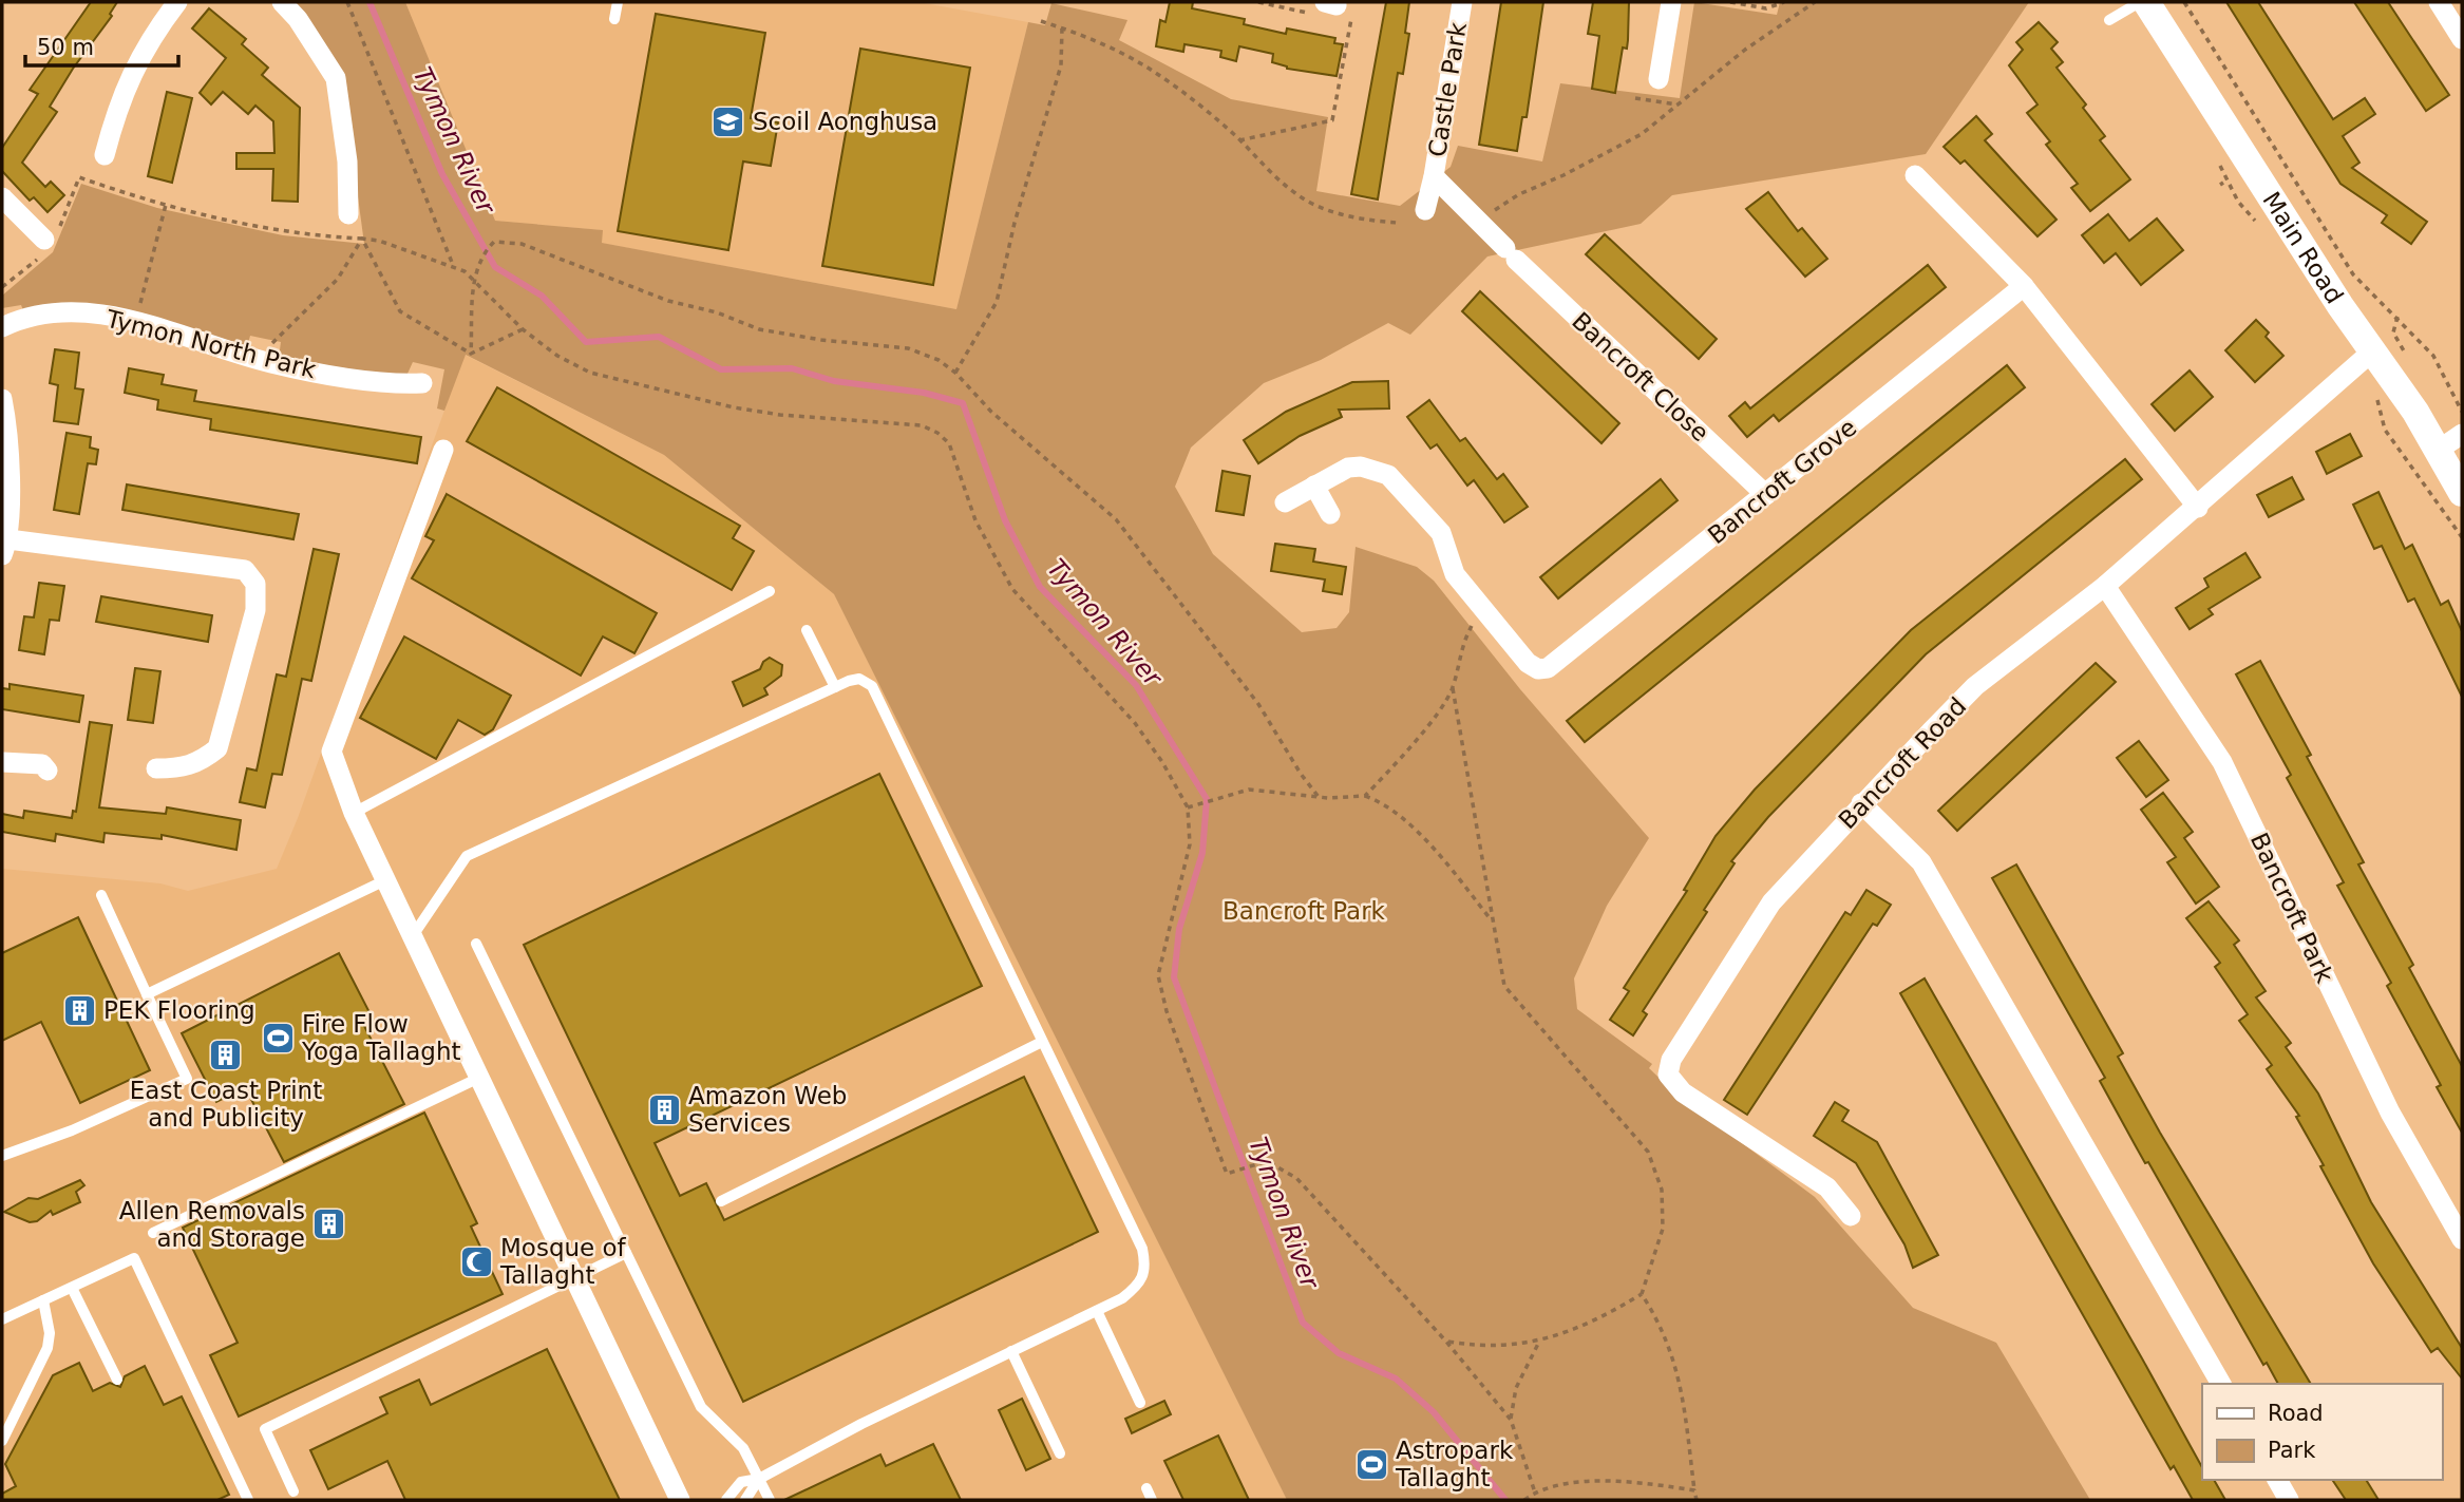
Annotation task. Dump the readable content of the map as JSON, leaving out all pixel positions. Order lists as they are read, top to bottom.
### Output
{
  "streets": {
    "street": [
      "Castle Park",
      "Main Road",
      "Tymon North Park",
      "Bancroft Close",
      "Bancroft Grove",
      "Bancroft Road",
      "Bancroft Park"
    ]
  },
  "crossings": [
    ["Castle Park", "Bancroft Close"],
    ["Main Road", "Bancroft Road"],
    ["Bancroft Close", "Bancroft Grove"],
    ["Bancroft Road", "Bancroft Park"]
  ],
  "water": ["Tymon River"],
  "parks": ["Bancroft Park"],
  "places": {
    "school or university": ["Scoil Aonghusa"],
    "building": [
      "PEK Flooring",
      "East Coast Print and Publicity",
      "Amazon Web Services",
      "Allen Removals and Storage"
    ],
    "sports": ["Fire Flow Yoga Tallaght", "Astropark Tallaght"],
    "mosque": ["Mosque of Tallaght"]
  },
  "legend": ["Road", "Park"],
  "scale_bar": "50 m"
}
